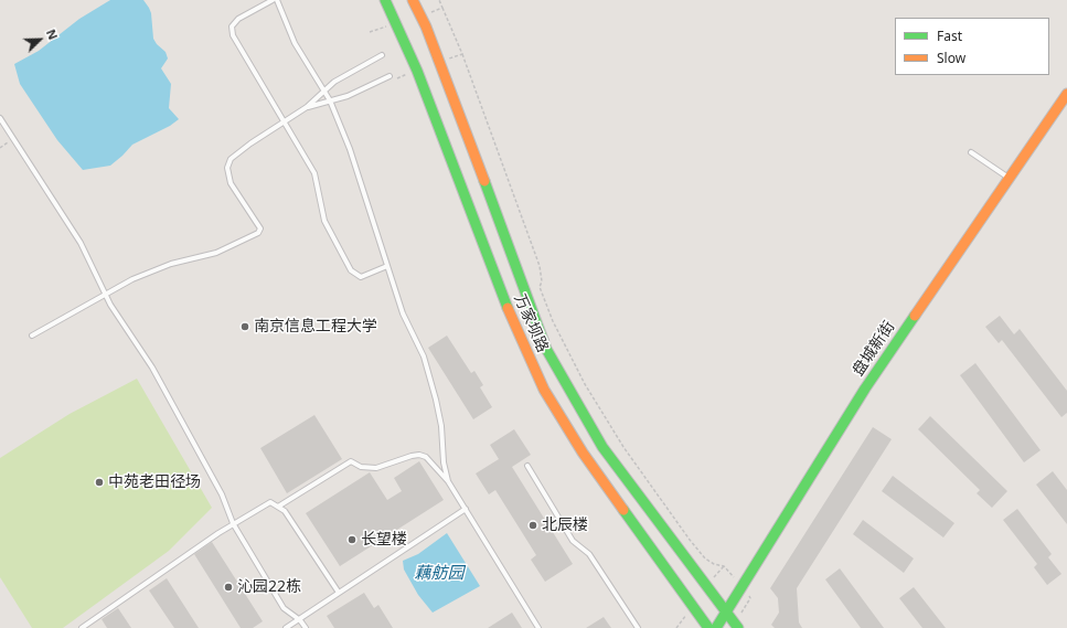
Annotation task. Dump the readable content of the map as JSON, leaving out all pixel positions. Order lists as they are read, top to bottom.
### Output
{
  "streets": {
    "main road": ["万家坝路", "盘城新街"]
  },
  "crossings": [
    ["万家坝路", "盘城新街"]
  ],
  "water": ["藕舫园"],
  "places": [
    "南京信息工程大学",
    "中苑老田径场",
    "北辰楼",
    "长望楼",
    "沁园22栋"
  ],
  "legend": ["Fast", "Slow"],
  "north": "top right"
}
